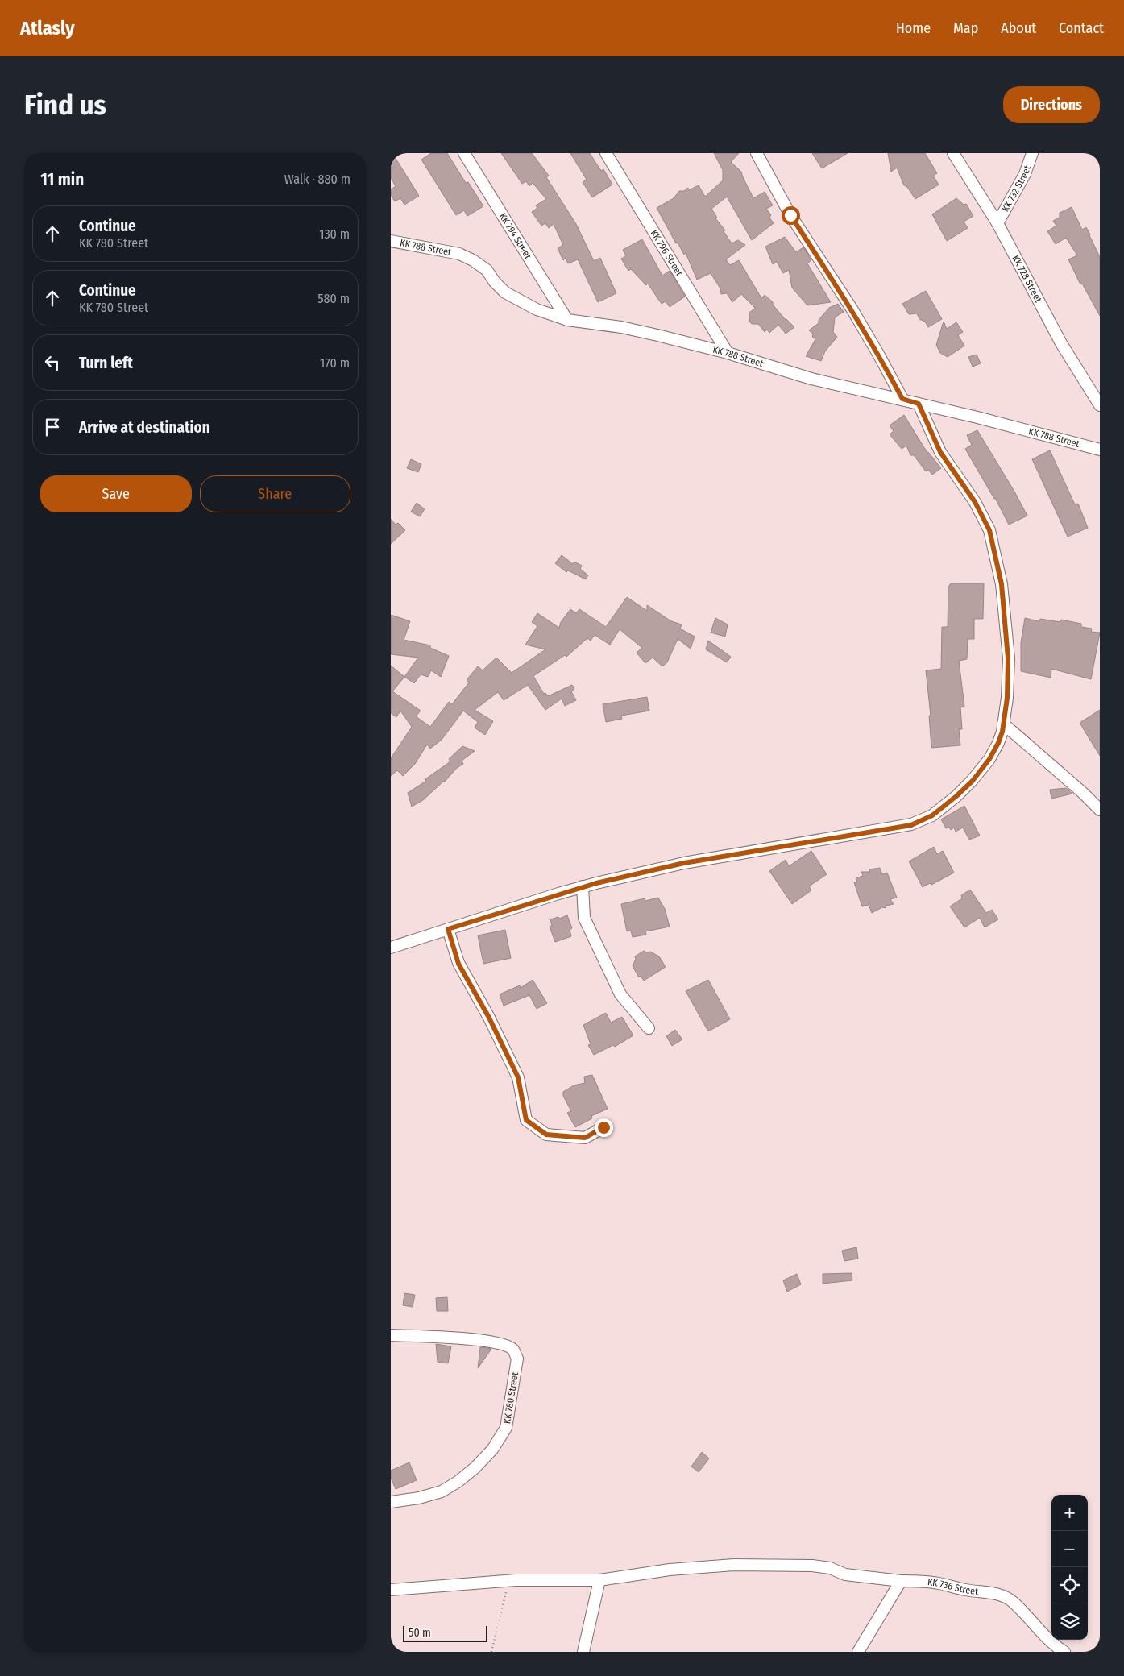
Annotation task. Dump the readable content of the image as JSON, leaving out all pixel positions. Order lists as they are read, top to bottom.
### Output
{
  "streets": {
    "street": [
      "KK 732 Street",
      "KK 794 Street",
      "KK 788 Street",
      "KK 796 Street",
      "KK 728 Street",
      "KK 780 Street",
      "KK 736 Street"
    ]
  },
  "crossings": [
    ["KK 732 Street", "KK 728 Street"],
    ["KK 794 Street", "KK 788 Street"],
    ["KK 788 Street", "KK 796 Street"]
  ],
  "scale_bar": "50 m",
  "page": {
    "header": "Atlasly",
    "nav": [
      "Home",
      "Map",
      "About",
      "Contact"
    ],
    "buttons": [
      "Directions",
      ["Save", "Share"]
    ],
    "title": "Find us",
    "heading": ["11 min", "Walk · 880 m"],
    "list": [
      ["Continue", "KK 780 Street", "130 m"],
      ["Continue", "KK 780 Street", "580 m"],
      ["Turn left", "170 m"],
      "Arrive at destination"
    ],
    "map_buttons": ["+", "−"],
    "scale": "50 m"
  }
}
